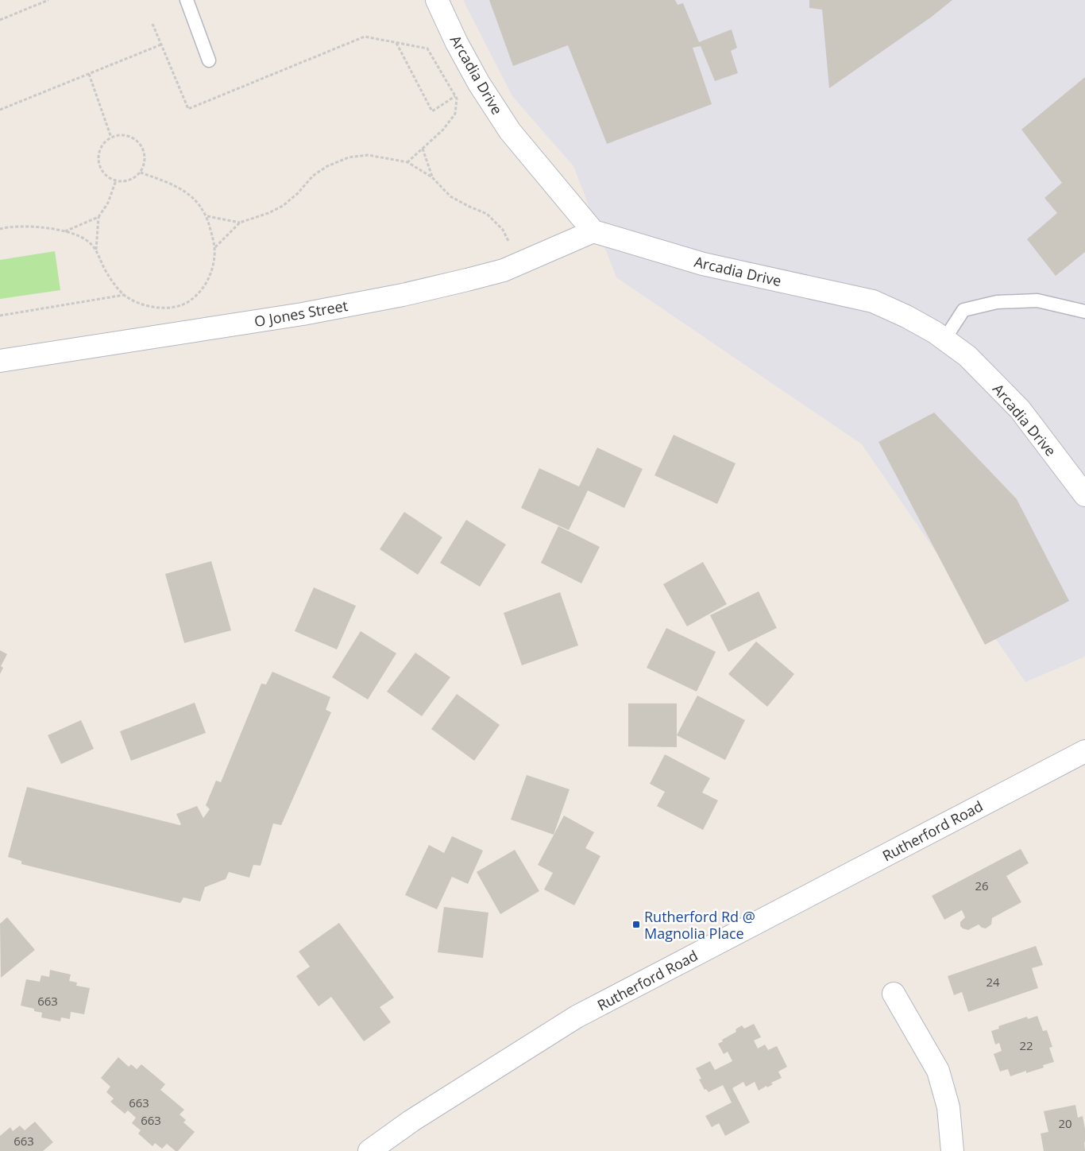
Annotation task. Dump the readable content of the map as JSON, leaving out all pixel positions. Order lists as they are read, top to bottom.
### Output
{
  "streets": {
    "street": ["Arcadia Drive", "O Jones Street", "Rutherford Road"]
  },
  "crossings": [
    ["Arcadia Drive", "O Jones Street"]
  ],
  "places": {
    "transit": ["Rutherford Rd @ Magnolia Place"]
  },
  "house_numbers": [
    "26",
    "24",
    "663",
    "22",
    "663",
    "663",
    "20",
    "663"
  ]
}
